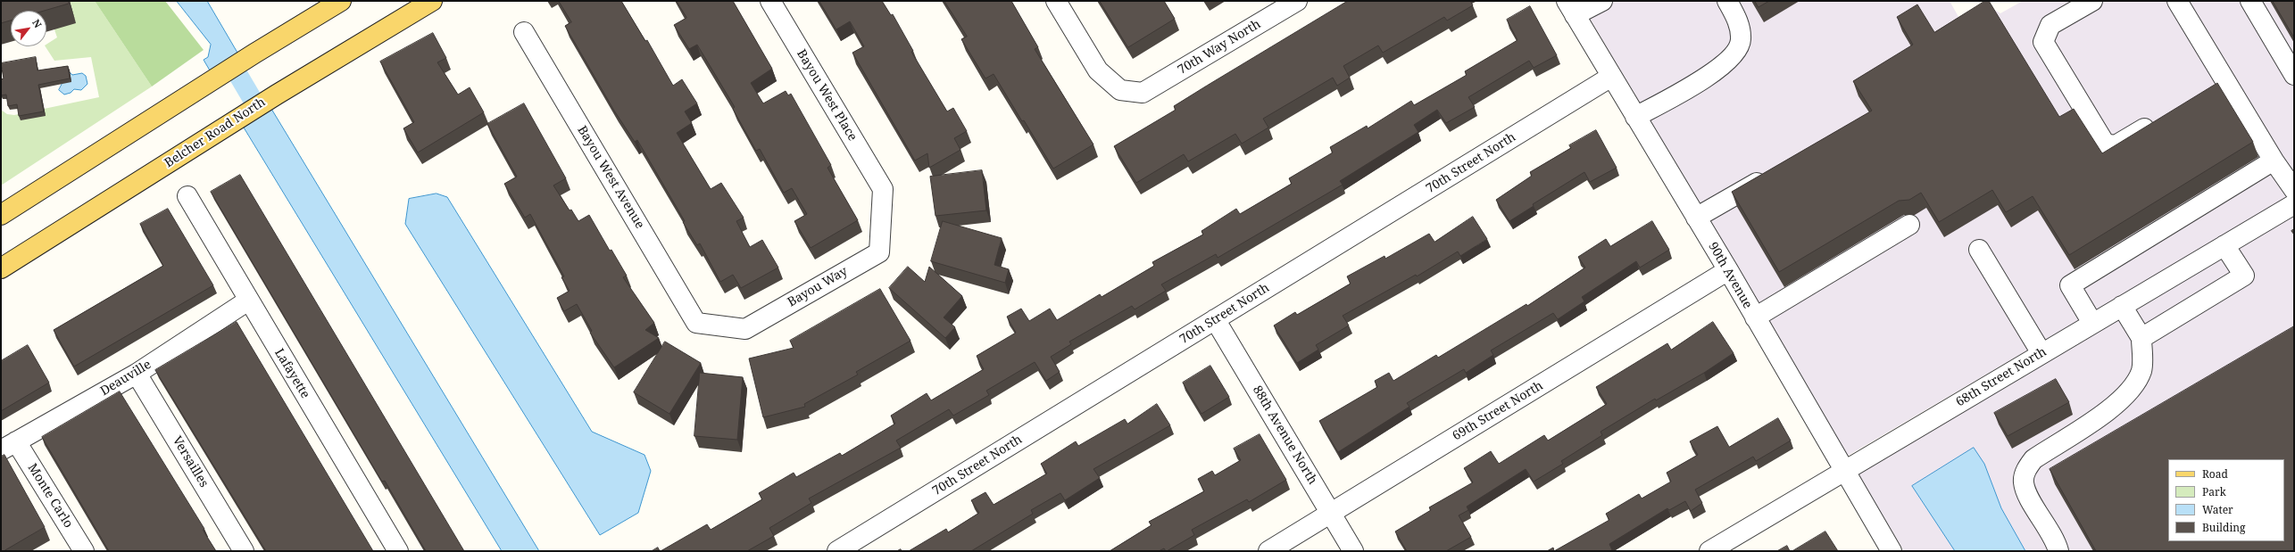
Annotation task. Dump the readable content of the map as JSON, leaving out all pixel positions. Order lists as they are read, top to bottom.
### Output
{
  "streets": {
    "main road": ["Belcher Road North"],
    "street": [
      "70th Way North",
      "Bayou West Place",
      "70th Street North",
      "Bayou West Avenue",
      "90th Avenue",
      "Bayou Way",
      "Lafayette",
      "68th Street North",
      "Deauville",
      "69th Street North",
      "88th Avenue North",
      "Versailles",
      "Monte Carlo"
    ]
  },
  "crossings": [
    ["Bayou West Place", "Bayou Way"],
    ["70th Street North", "90th Avenue"],
    ["70th Street North", "88th Avenue North"],
    ["Bayou West Avenue", "Bayou Way"],
    ["90th Avenue", "68th Street North"],
    ["90th Avenue", "69th Street North"],
    ["Lafayette", "Deauville"],
    ["Deauville", "Versailles"],
    ["Deauville", "Monte Carlo"],
    ["69th Street North", "88th Avenue North"]
  ],
  "legend": [
    "Road",
    "Park",
    "Water",
    "Building"
  ],
  "north": "top right"
}
